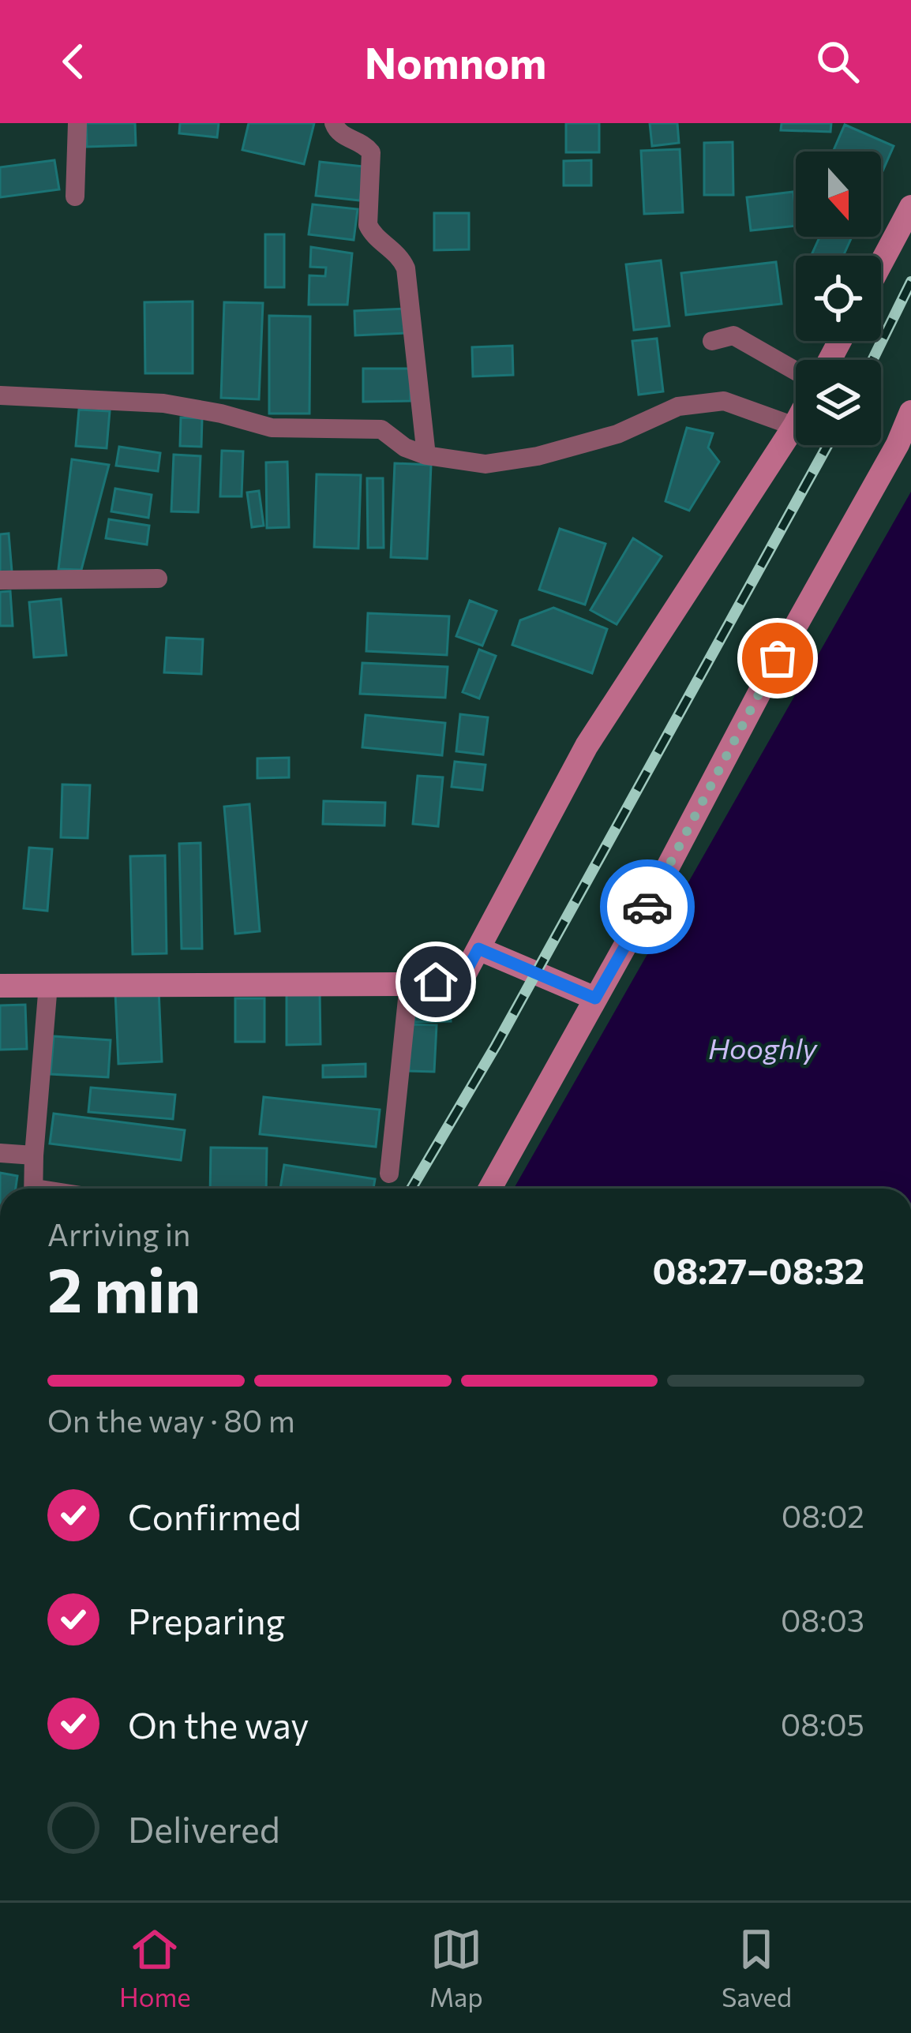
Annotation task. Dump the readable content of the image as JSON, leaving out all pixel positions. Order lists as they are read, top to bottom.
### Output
{
  "water": ["Hooghly"],
  "north": "bottom",
  "page": {
    "header": "Nomnom",
    "heading": ["2 min", "Arriving in", "08:27–08:32"],
    "bar": "On the way · 80 m",
    "list": [
      ["Confirmed", "08:02"],
      ["Preparing", "08:03"],
      ["On the way", "08:05"],
      "Delivered"
    ],
    "tabs": ["Home", "Map", "Saved"]
  }
}
